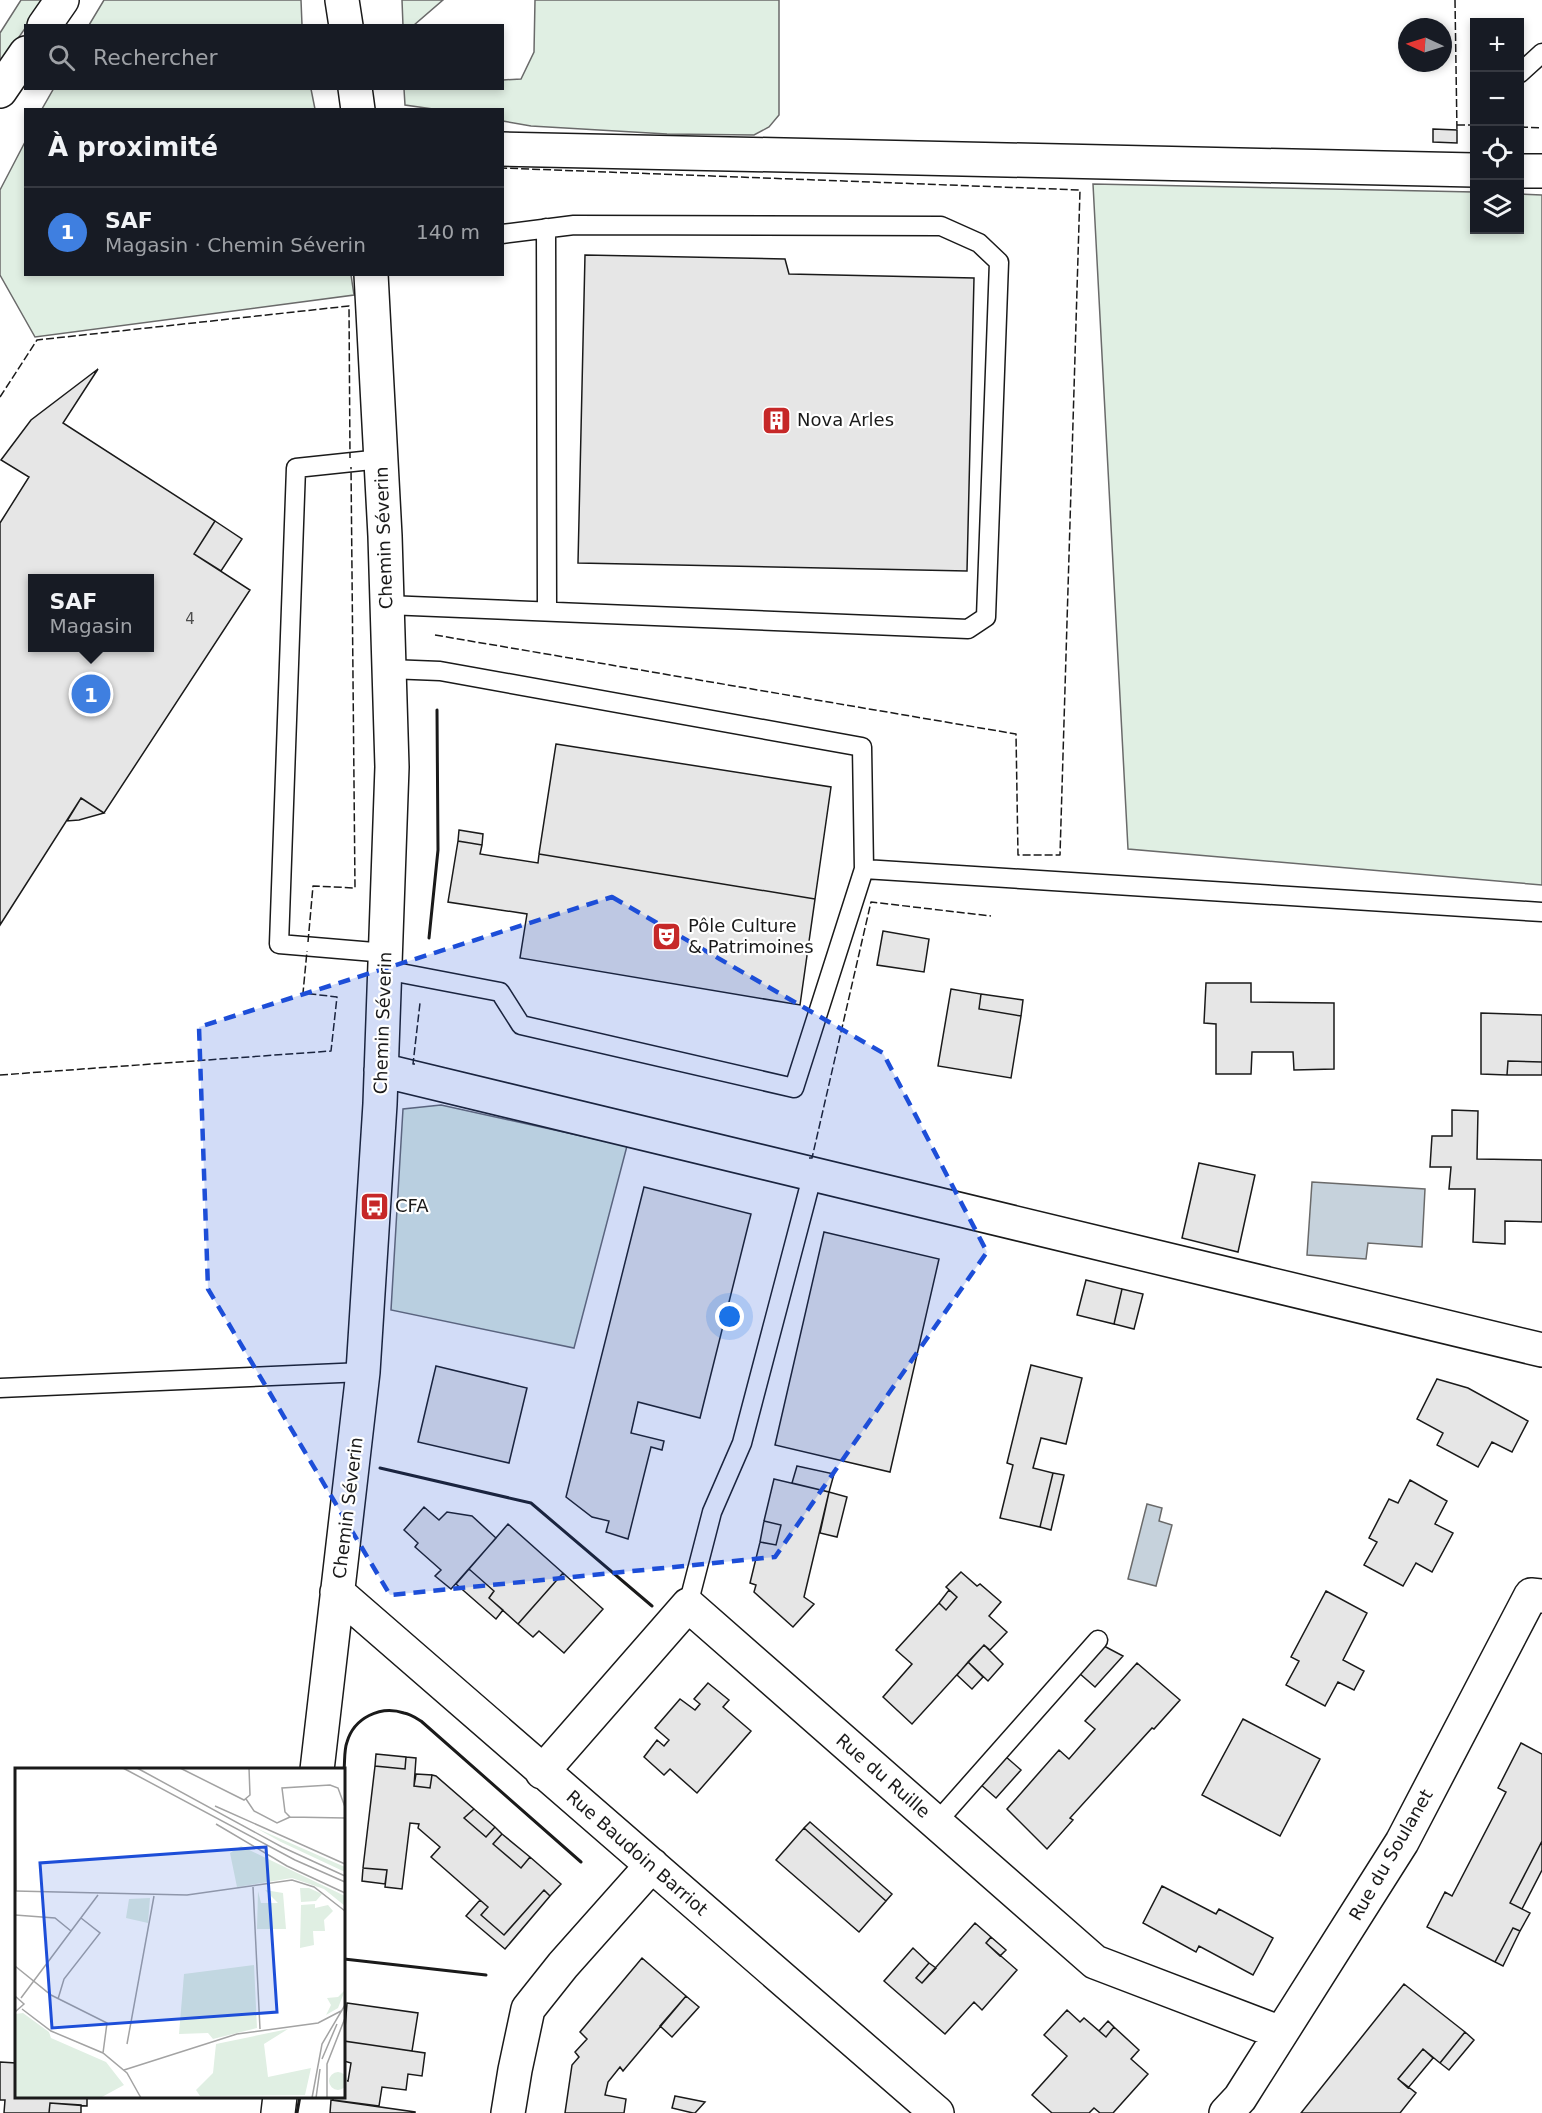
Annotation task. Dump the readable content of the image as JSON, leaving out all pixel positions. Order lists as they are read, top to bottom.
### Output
{
  "streets": {
    "main road": [
      "Chemin Séverin",
      "Rue du Ruille",
      "Rue Baudoin Barriot",
      "Rue du Soulanet"
    ]
  },
  "crossings": [
    ["Chemin Séverin", "Rue Baudoin Barriot"],
    ["Rue du Ruille", "Rue du Soulanet"]
  ],
  "places": {
    "building": ["Nova Arles"],
    "theatre": ["Pôle Culture & Patrimoines"],
    "bus stop": ["CFA"]
  },
  "house_numbers": ["4"],
  "north": "left",
  "page": {
    "map_buttons": ["+", "−"],
    "search": "Rechercher",
    "heading": "À proximité",
    "list": [
      {
        "mark": "1",
        "name": "SAF",
        "note": "Magasin · Chemin Séverin",
        "value": "140 m"
      }
    ],
    "popup": ["SAF", "Magasin"],
    "pins": "1"
  }
}
